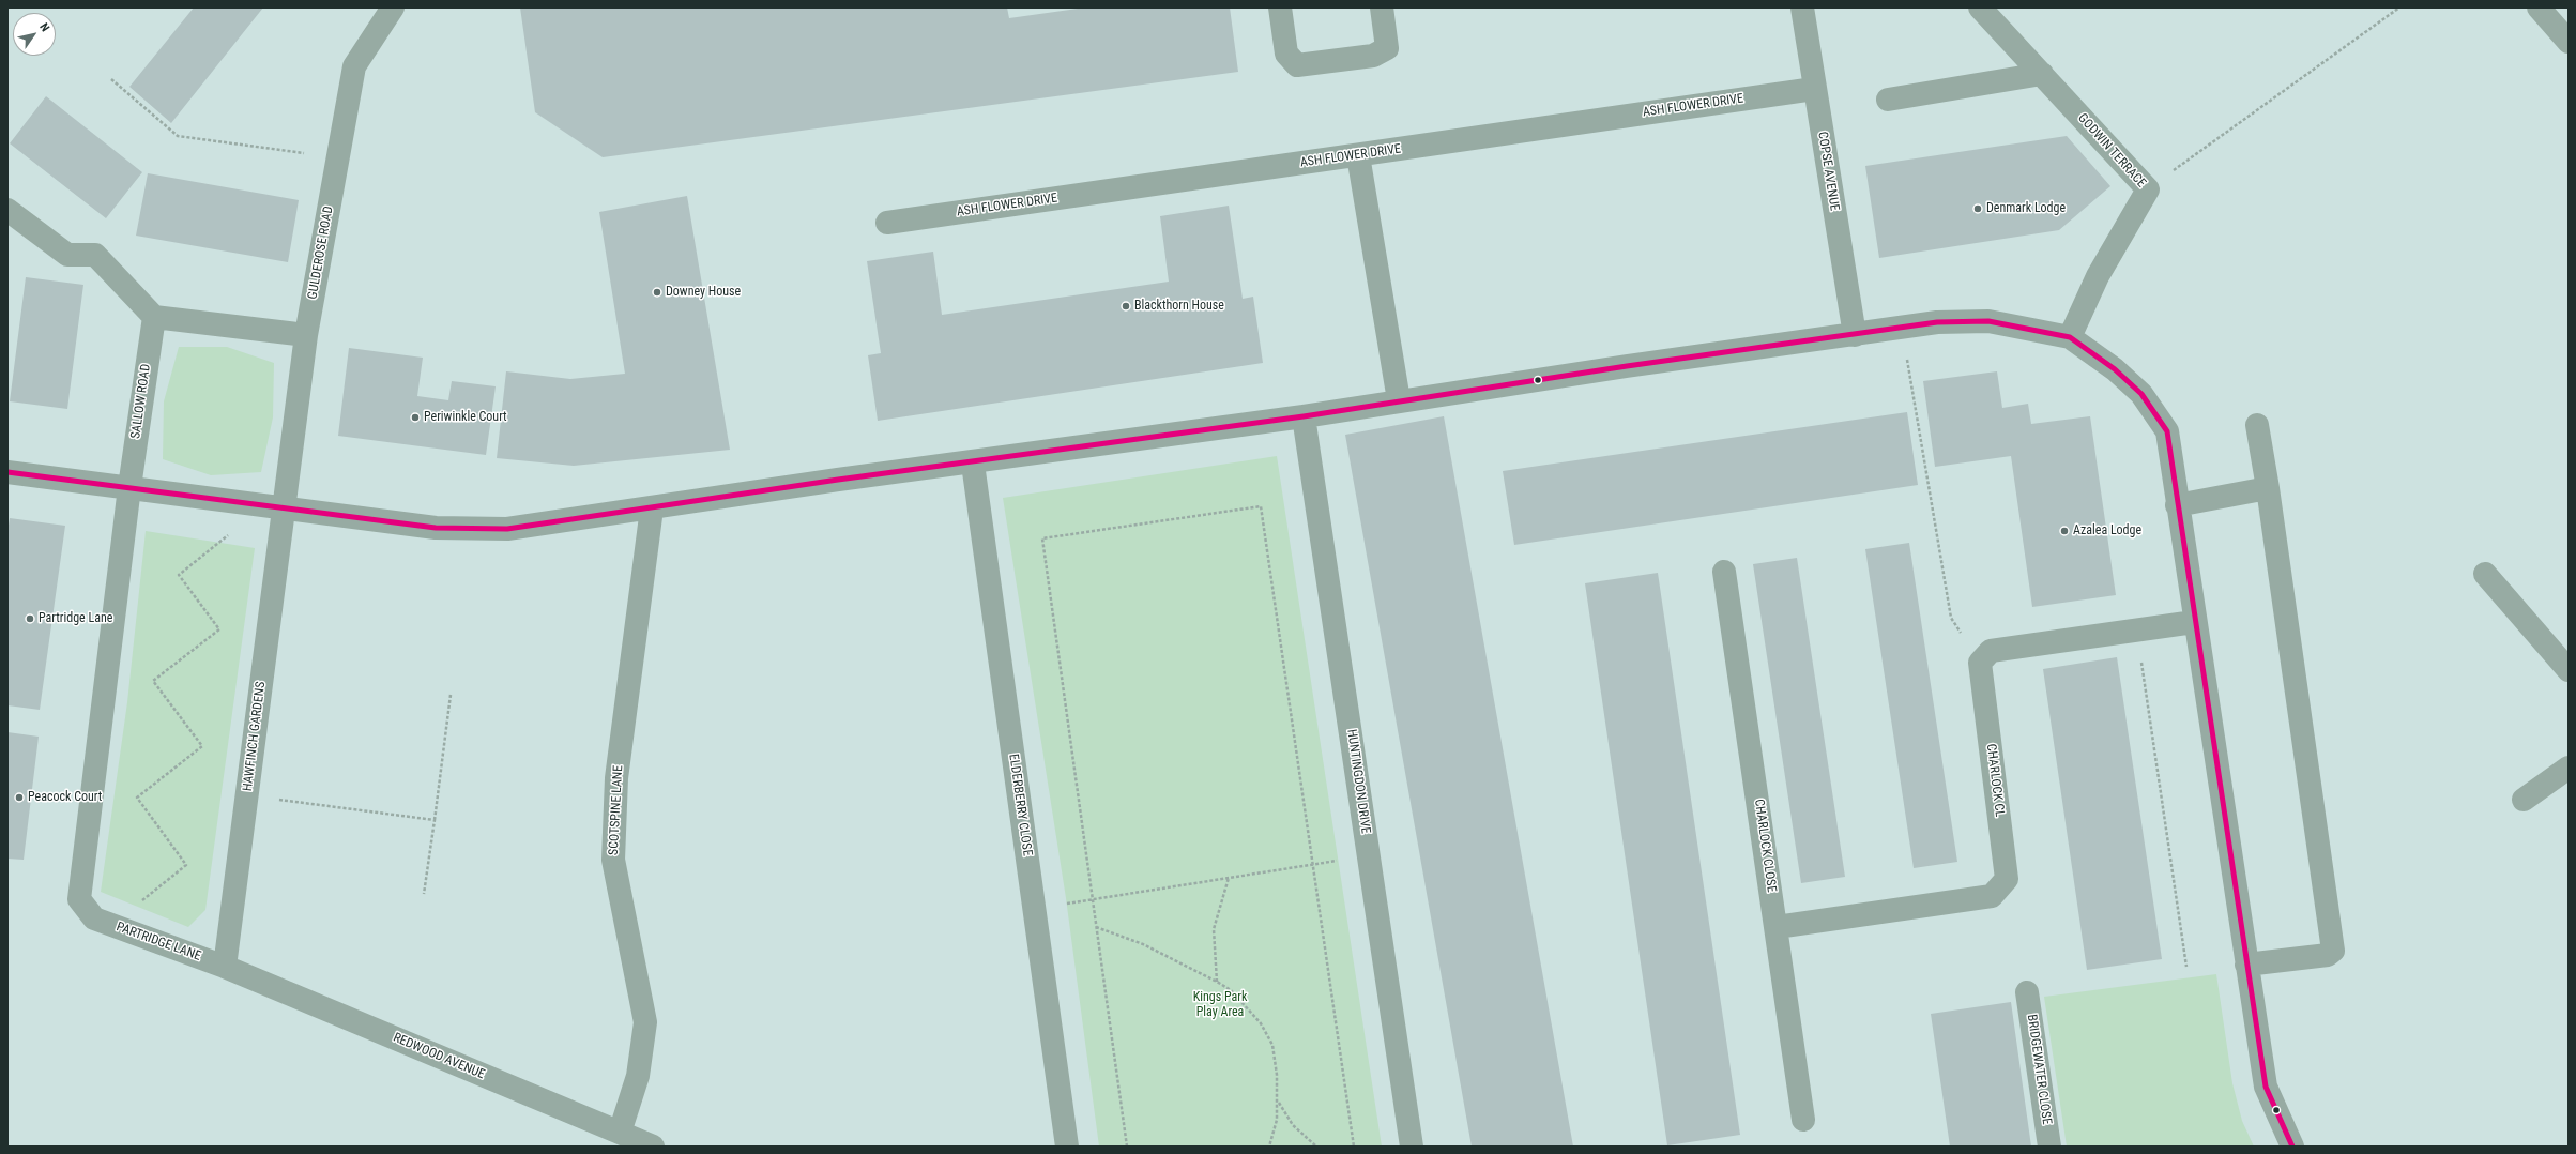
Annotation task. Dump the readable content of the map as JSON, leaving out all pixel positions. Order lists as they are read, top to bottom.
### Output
{
  "streets": {
    "street": [
      "ASH FLOWER DRIVE",
      "GODWIN TERRACE",
      "COPSE AVENUE",
      "GULDEROSE ROAD",
      "SALLOW ROAD",
      "HAWFINCH GARDENS",
      "CHARLOCK CL",
      "HUNTINGDON DRIVE",
      "ELDERBERRY CLOSE",
      "SCOTSPINE LANE",
      "CHARLOCK CLOSE",
      "PARTRIDGE LANE",
      "REDWOOD AVENUE",
      "BRIDGEWATER CLOSE"
    ]
  },
  "crossings": [
    ["ASH FLOWER DRIVE", "COPSE AVENUE"],
    ["GULDEROSE ROAD", "HAWFINCH GARDENS"],
    ["SALLOW ROAD", "PARTRIDGE LANE"],
    ["HAWFINCH GARDENS", "PARTRIDGE LANE"],
    ["HAWFINCH GARDENS", "REDWOOD AVENUE"],
    ["CHARLOCK CL", "CHARLOCK CLOSE"],
    ["SCOTSPINE LANE", "REDWOOD AVENUE"],
    ["PARTRIDGE LANE", "REDWOOD AVENUE"]
  ],
  "parks": ["Kings Park Play Area"],
  "places": [
    "Denmark Lodge",
    "Downey House",
    "Blackthorn House",
    "Periwinkle Court",
    "Azalea Lodge",
    "Partridge Lane",
    "Peacock Court"
  ],
  "north": "top right"
}
